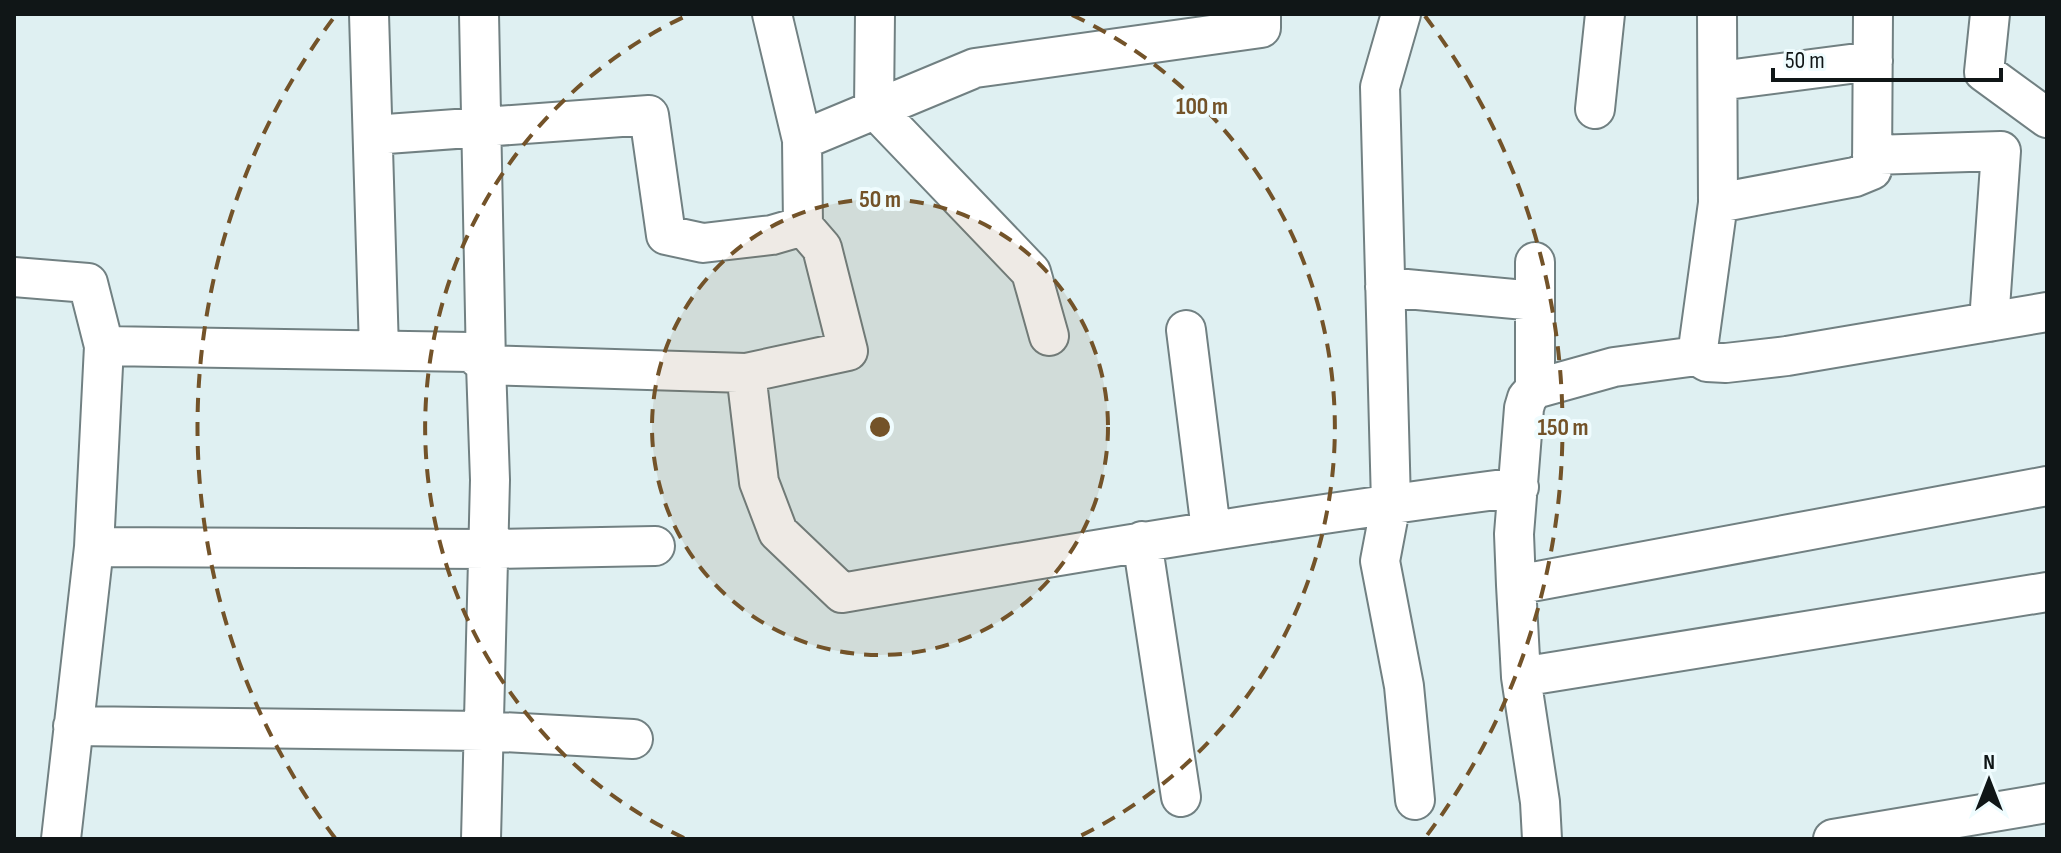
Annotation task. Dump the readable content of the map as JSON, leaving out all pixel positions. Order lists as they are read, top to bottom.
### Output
{
  "scale_bar": "50 m",
  "north": "top",
  "rings": ["100 m", "50 m", "150 m"]
}
